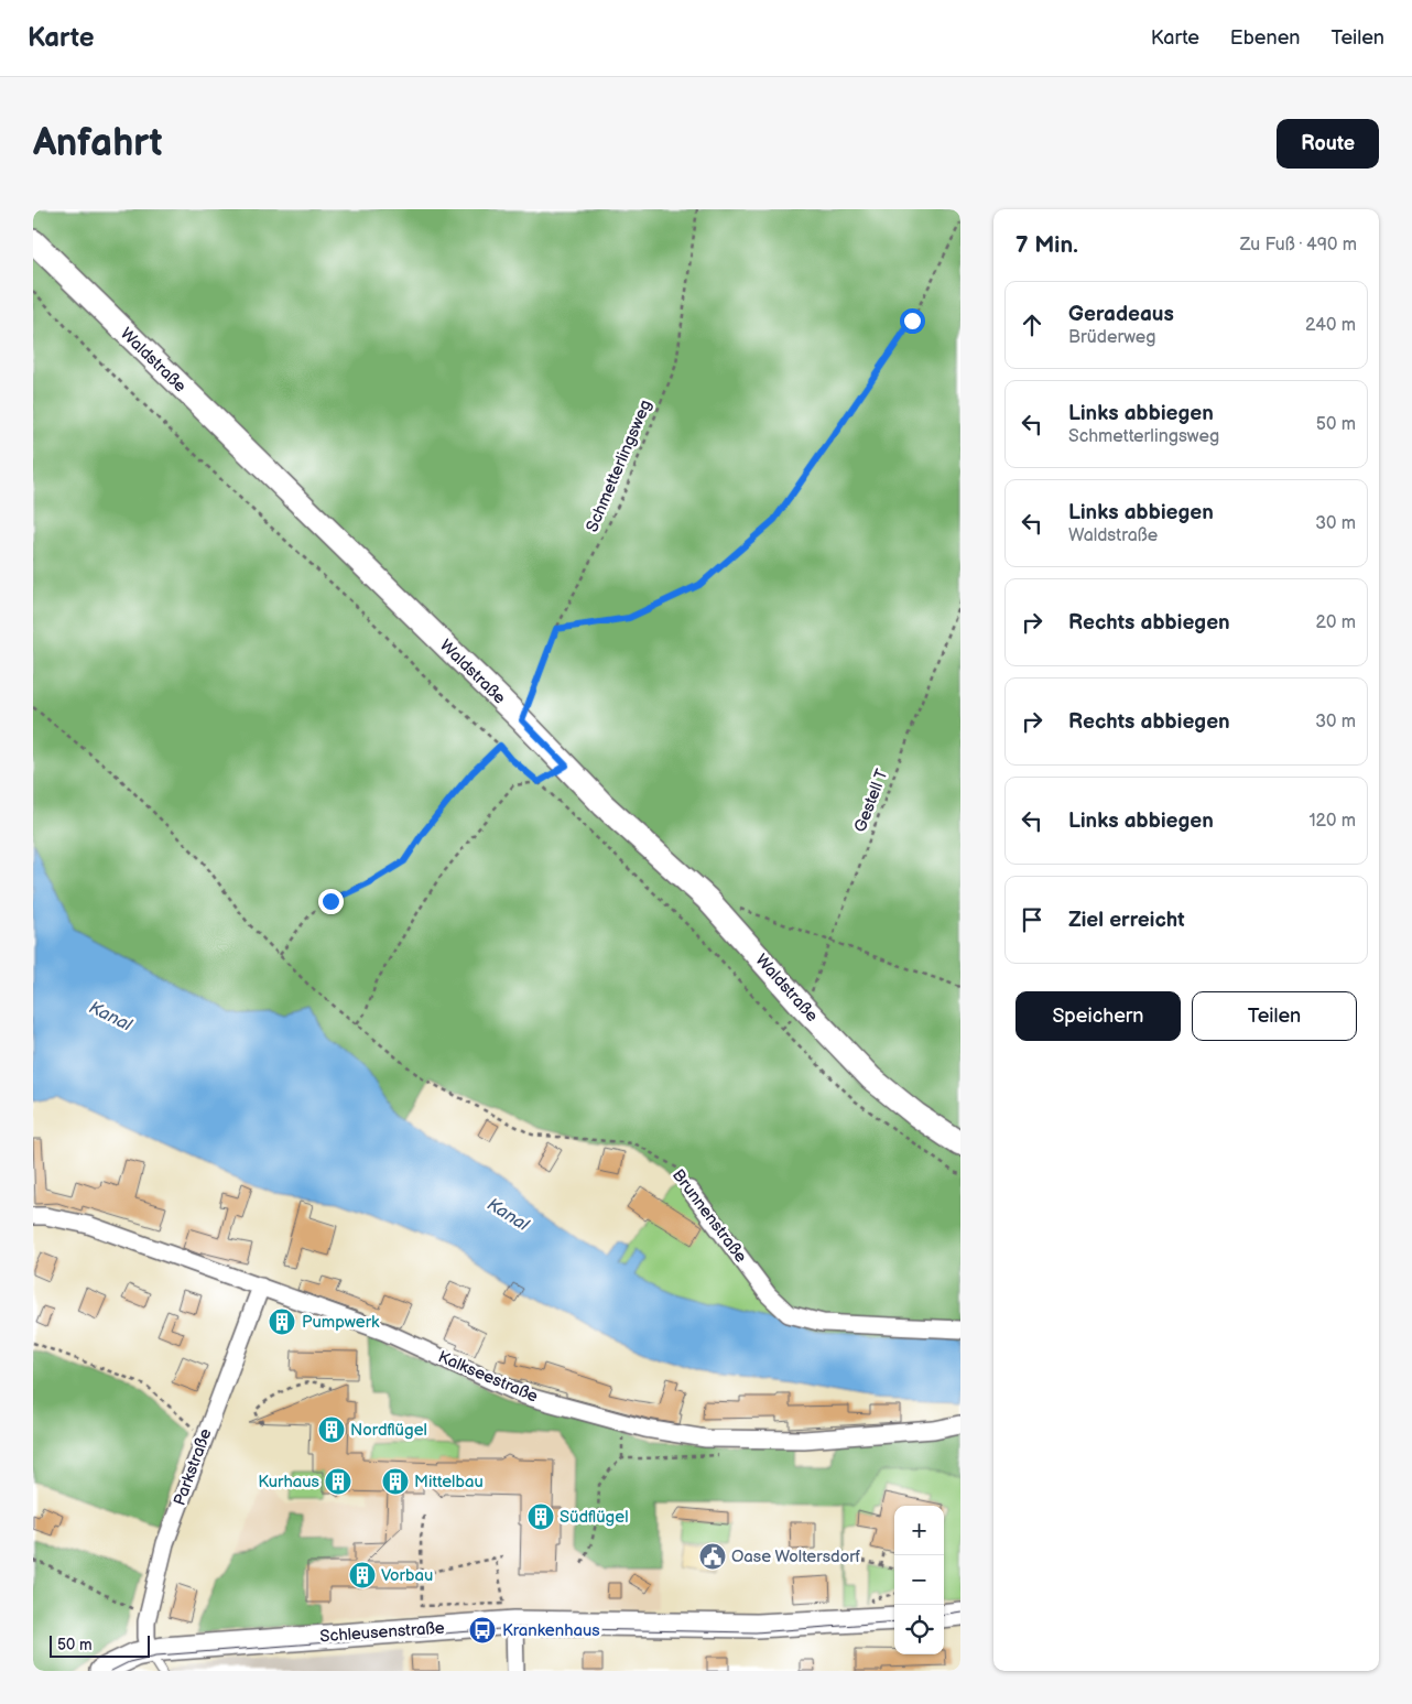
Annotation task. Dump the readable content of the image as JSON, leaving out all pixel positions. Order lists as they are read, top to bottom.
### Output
{
  "streets": {
    "street": [
      "Waldstraße",
      "Brunnenstraße",
      "Kalkseestraße",
      "Parkstraße",
      "Schleusenstraße"
    ],
    "path": ["Schmetterlingsweg", "Gestell T"]
  },
  "crossings": [
    ["Waldstraße", "Schmetterlingsweg"],
    ["Waldstraße", "Gestell T"],
    ["Kalkseestraße", "Parkstraße"],
    ["Parkstraße", "Schleusenstraße"]
  ],
  "water": ["Kanal"],
  "places": {
    "building": [
      "Pumpwerk",
      "Nordflügel",
      "Kurhaus",
      "Mittelbau",
      "Südflügel",
      "Vorbau"
    ],
    "public building": ["Oase Woltersdorf"],
    "bus stop": ["Krankenhaus"]
  },
  "scale_bar": "50 m",
  "page": {
    "header": "Karte",
    "nav": ["Karte", "Ebenen", "Teilen"],
    "buttons": [
      "Route",
      ["Speichern", "Teilen"]
    ],
    "title": "Anfahrt",
    "heading": ["7 Min.", "Zu Fuß · 490 m"],
    "list": [
      ["Geradeaus", "Brüderweg", "240 m"],
      ["Links abbiegen", "Schmetterlingsweg", "50 m"],
      ["Links abbiegen", "Waldstraße", "30 m"],
      ["Rechts abbiegen", "20 m"],
      ["Rechts abbiegen", "30 m"],
      ["Links abbiegen", "120 m"],
      "Ziel erreicht"
    ],
    "map_buttons": ["+", "−"],
    "scale": "50 m"
  }
}
